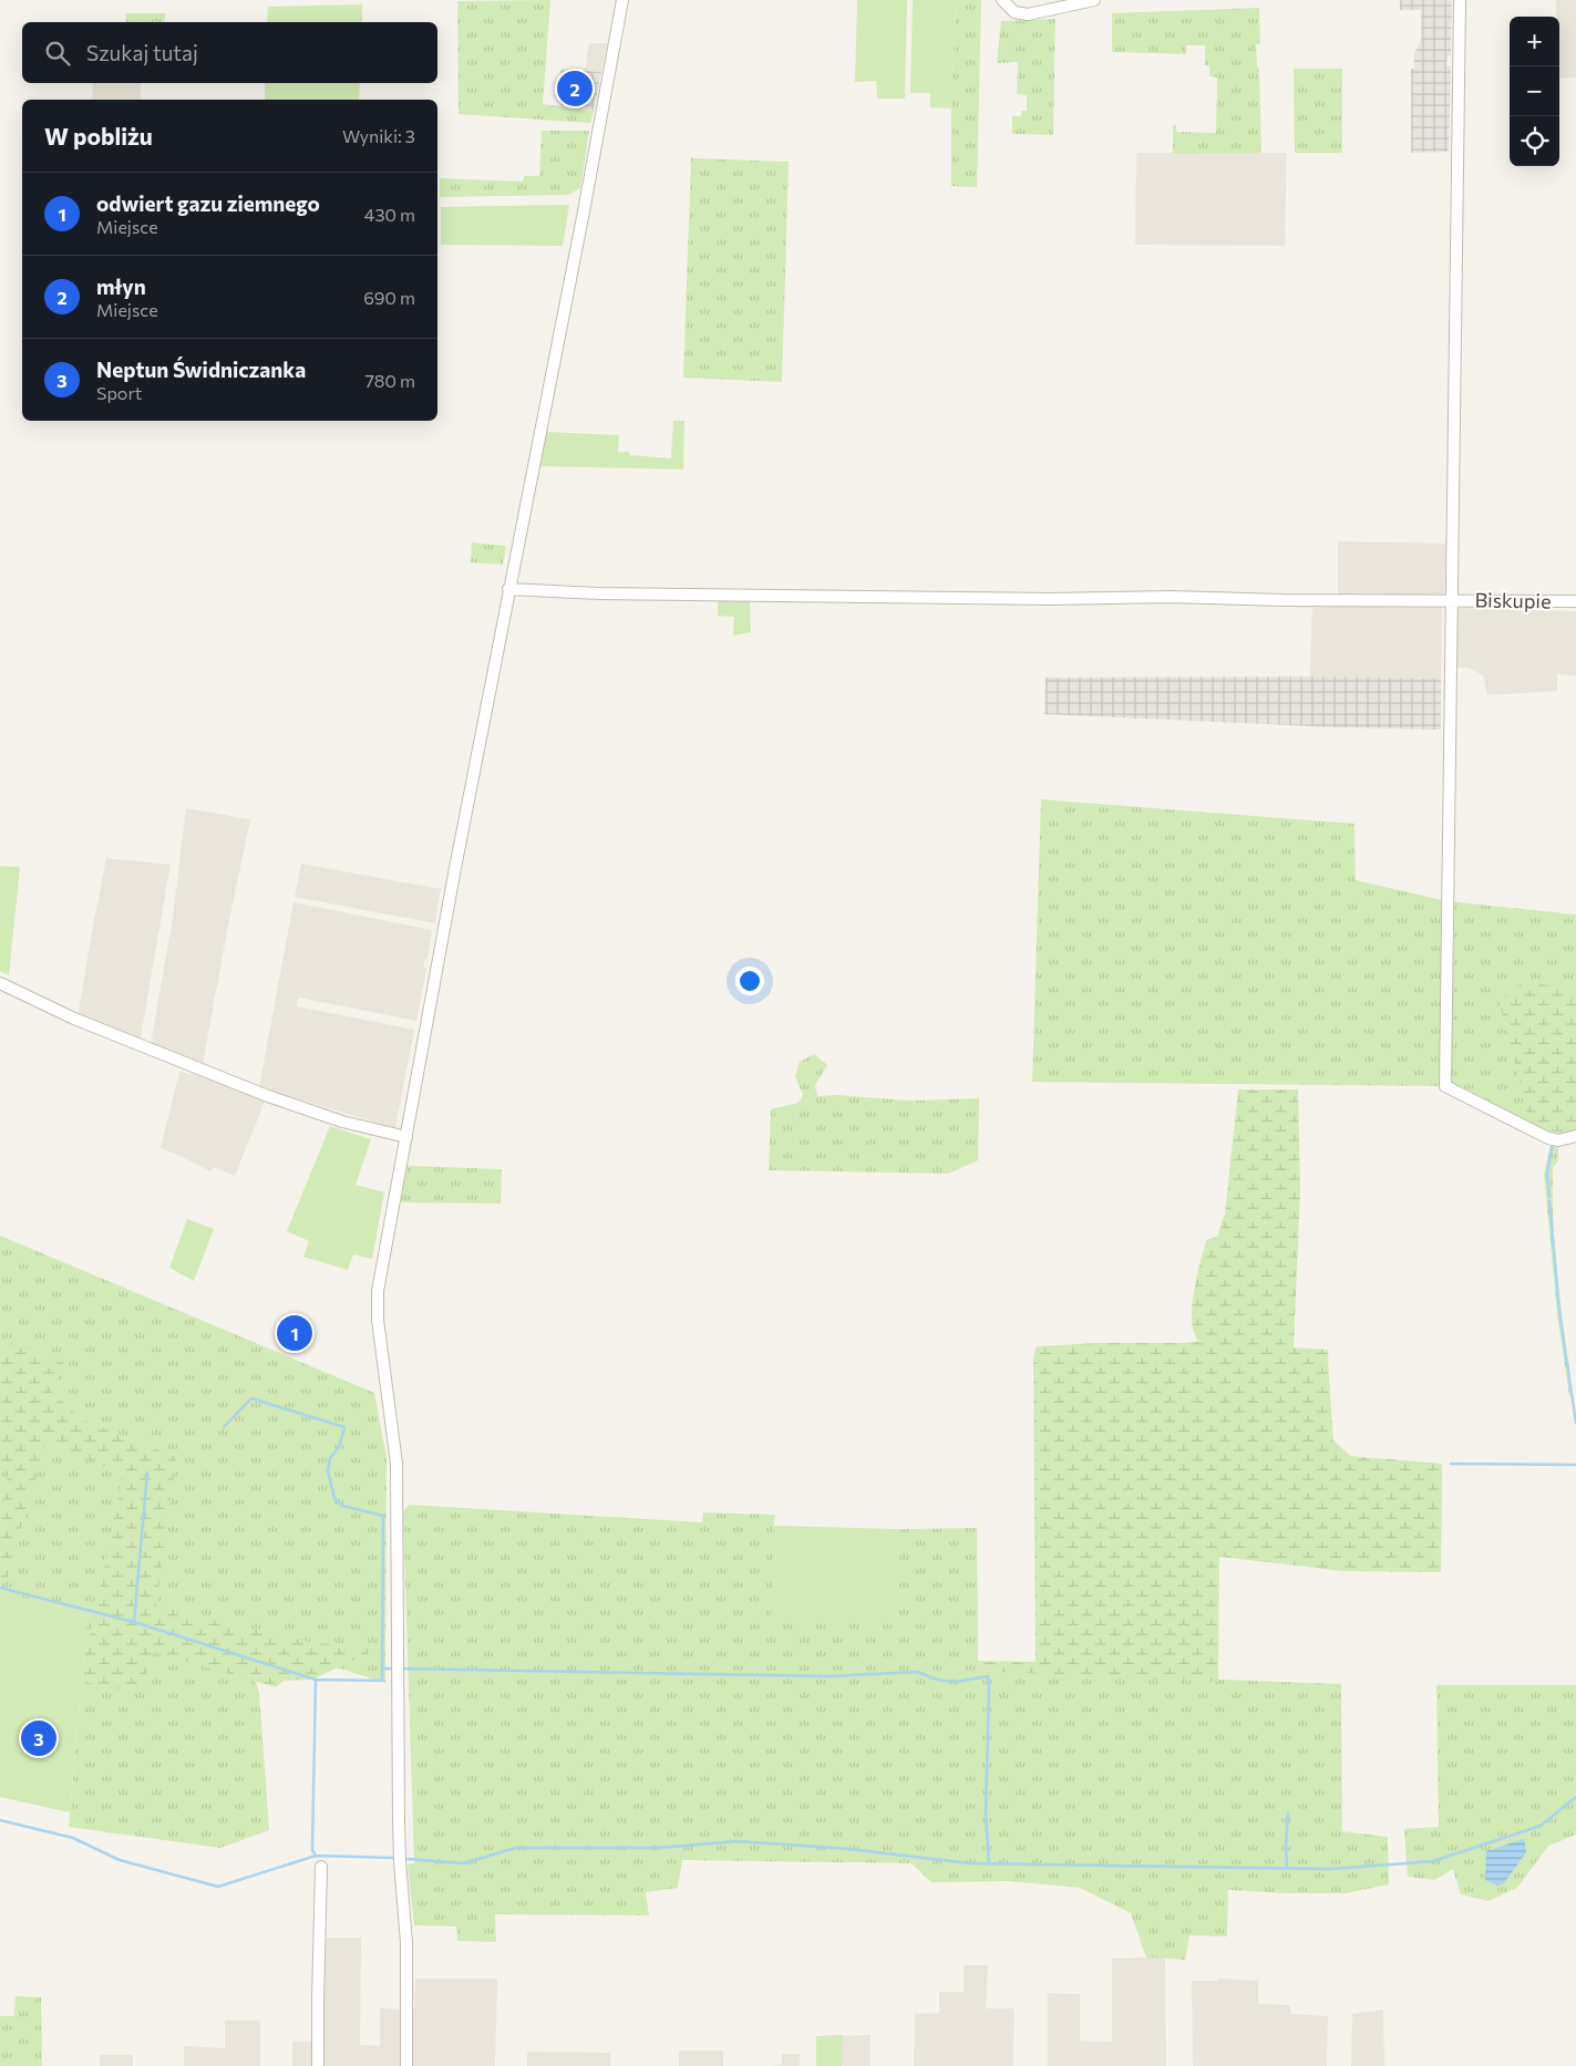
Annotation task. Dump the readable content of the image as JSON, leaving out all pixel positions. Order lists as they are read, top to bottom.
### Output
{
  "streets": {
    "street": ["Biskupie"]
  },
  "page": {
    "map_buttons": ["+", "−"],
    "search": "Szukaj tutaj",
    "pins": ["2", "1", "3"],
    "heading": ["W pobliżu", "Wyniki: 3"],
    "list": [
      {
        "mark": "1",
        "name": "odwiert gazu ziemnego",
        "note": "Miejsce",
        "value": "430 m"
      },
      {
        "mark": "2",
        "name": "młyn",
        "note": "Miejsce",
        "value": "690 m"
      },
      {
        "mark": "3",
        "name": "Neptun Świdniczanka",
        "note": "Sport",
        "value": "780 m"
      }
    ]
  }
}
